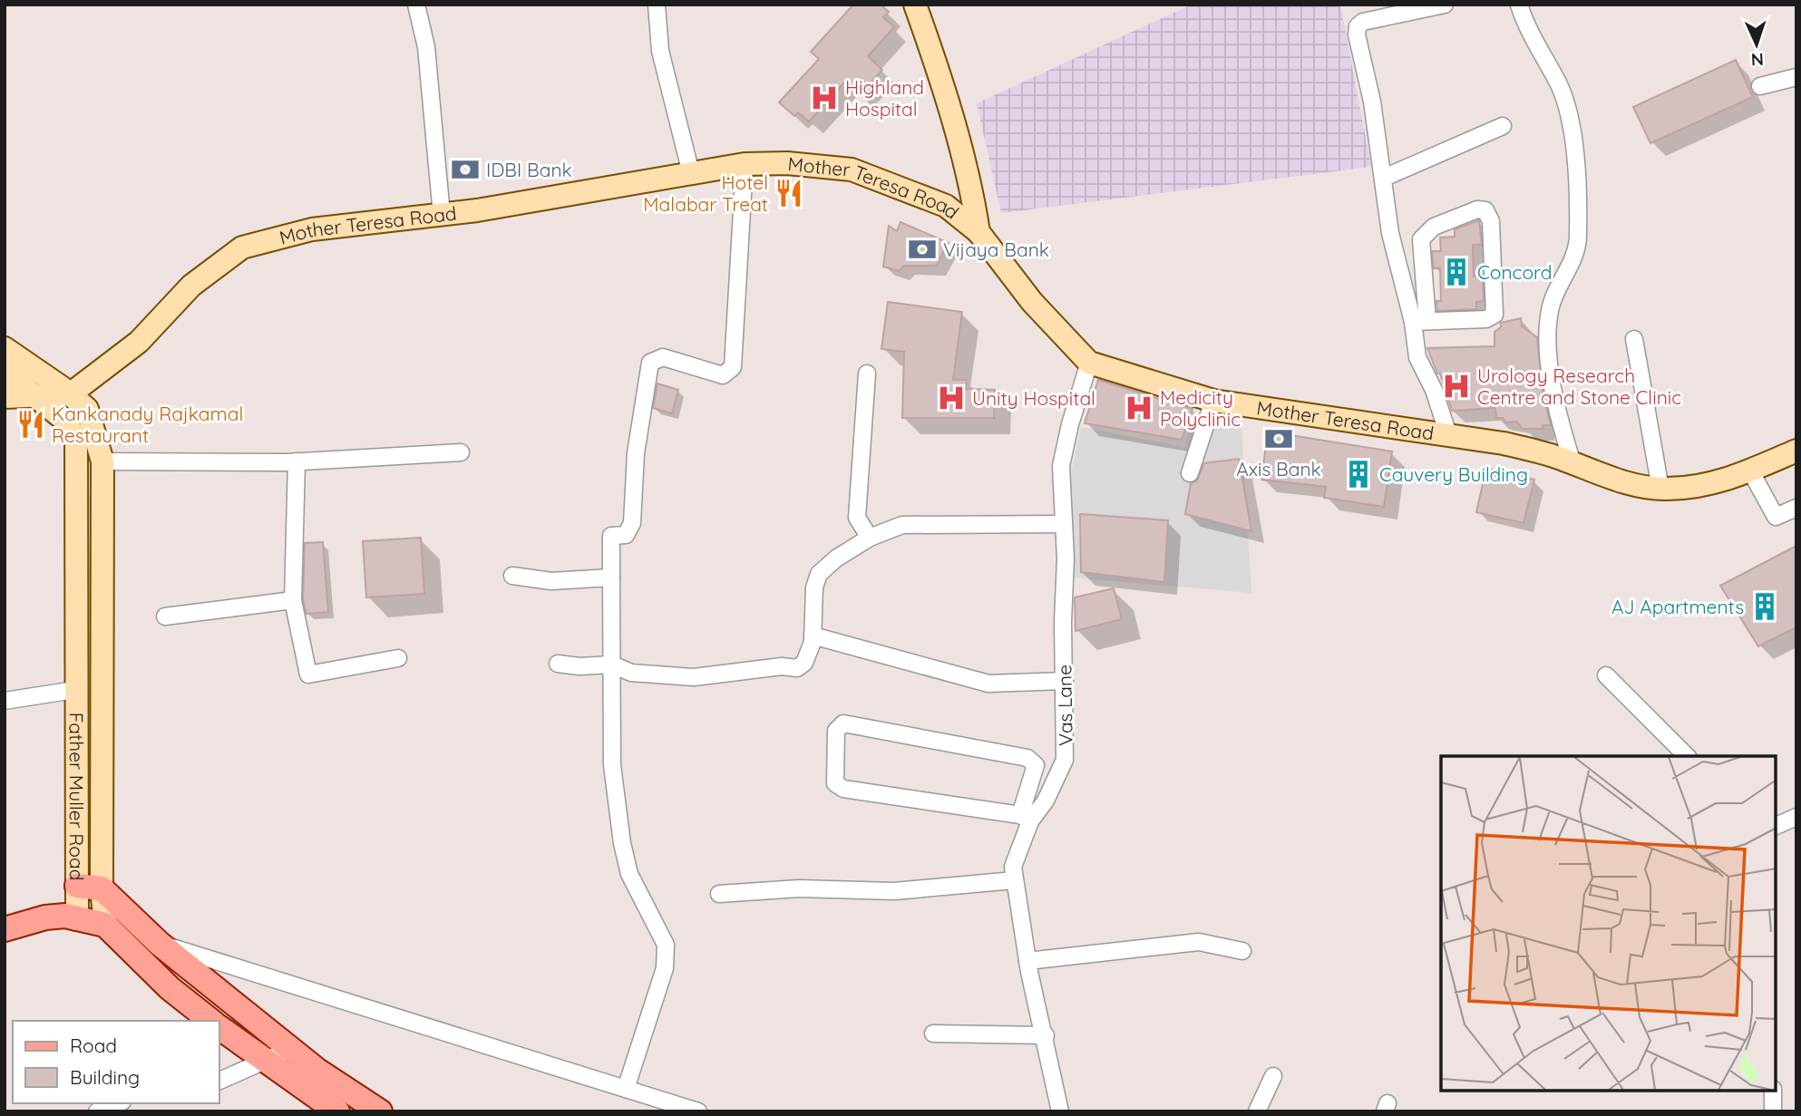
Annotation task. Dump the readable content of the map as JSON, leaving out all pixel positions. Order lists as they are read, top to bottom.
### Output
{
  "streets": {
    "main road": ["Mother Teresa Road", "Father Muller Road"],
    "street": ["Vas Lane"]
  },
  "crossings": [
    ["Mother Teresa Road", "Vas Lane"]
  ],
  "places": {
    "hospital": [
      "Highland Hospital",
      "Urology Research Centre and Stone Clinic",
      "Unity Hospital",
      "Medicity Polyclinic"
    ],
    "bank": ["IDBI Bank", "Vijaya Bank", "Axis Bank"],
    "restaurant": ["Hotel Malabar Treat", "Kankanady Rajkamal Restaurant"],
    "building": ["Concord", "Cauvery Building", "AJ Apartments"]
  },
  "legend": ["Road", "Building"],
  "north": "bottom"
}
